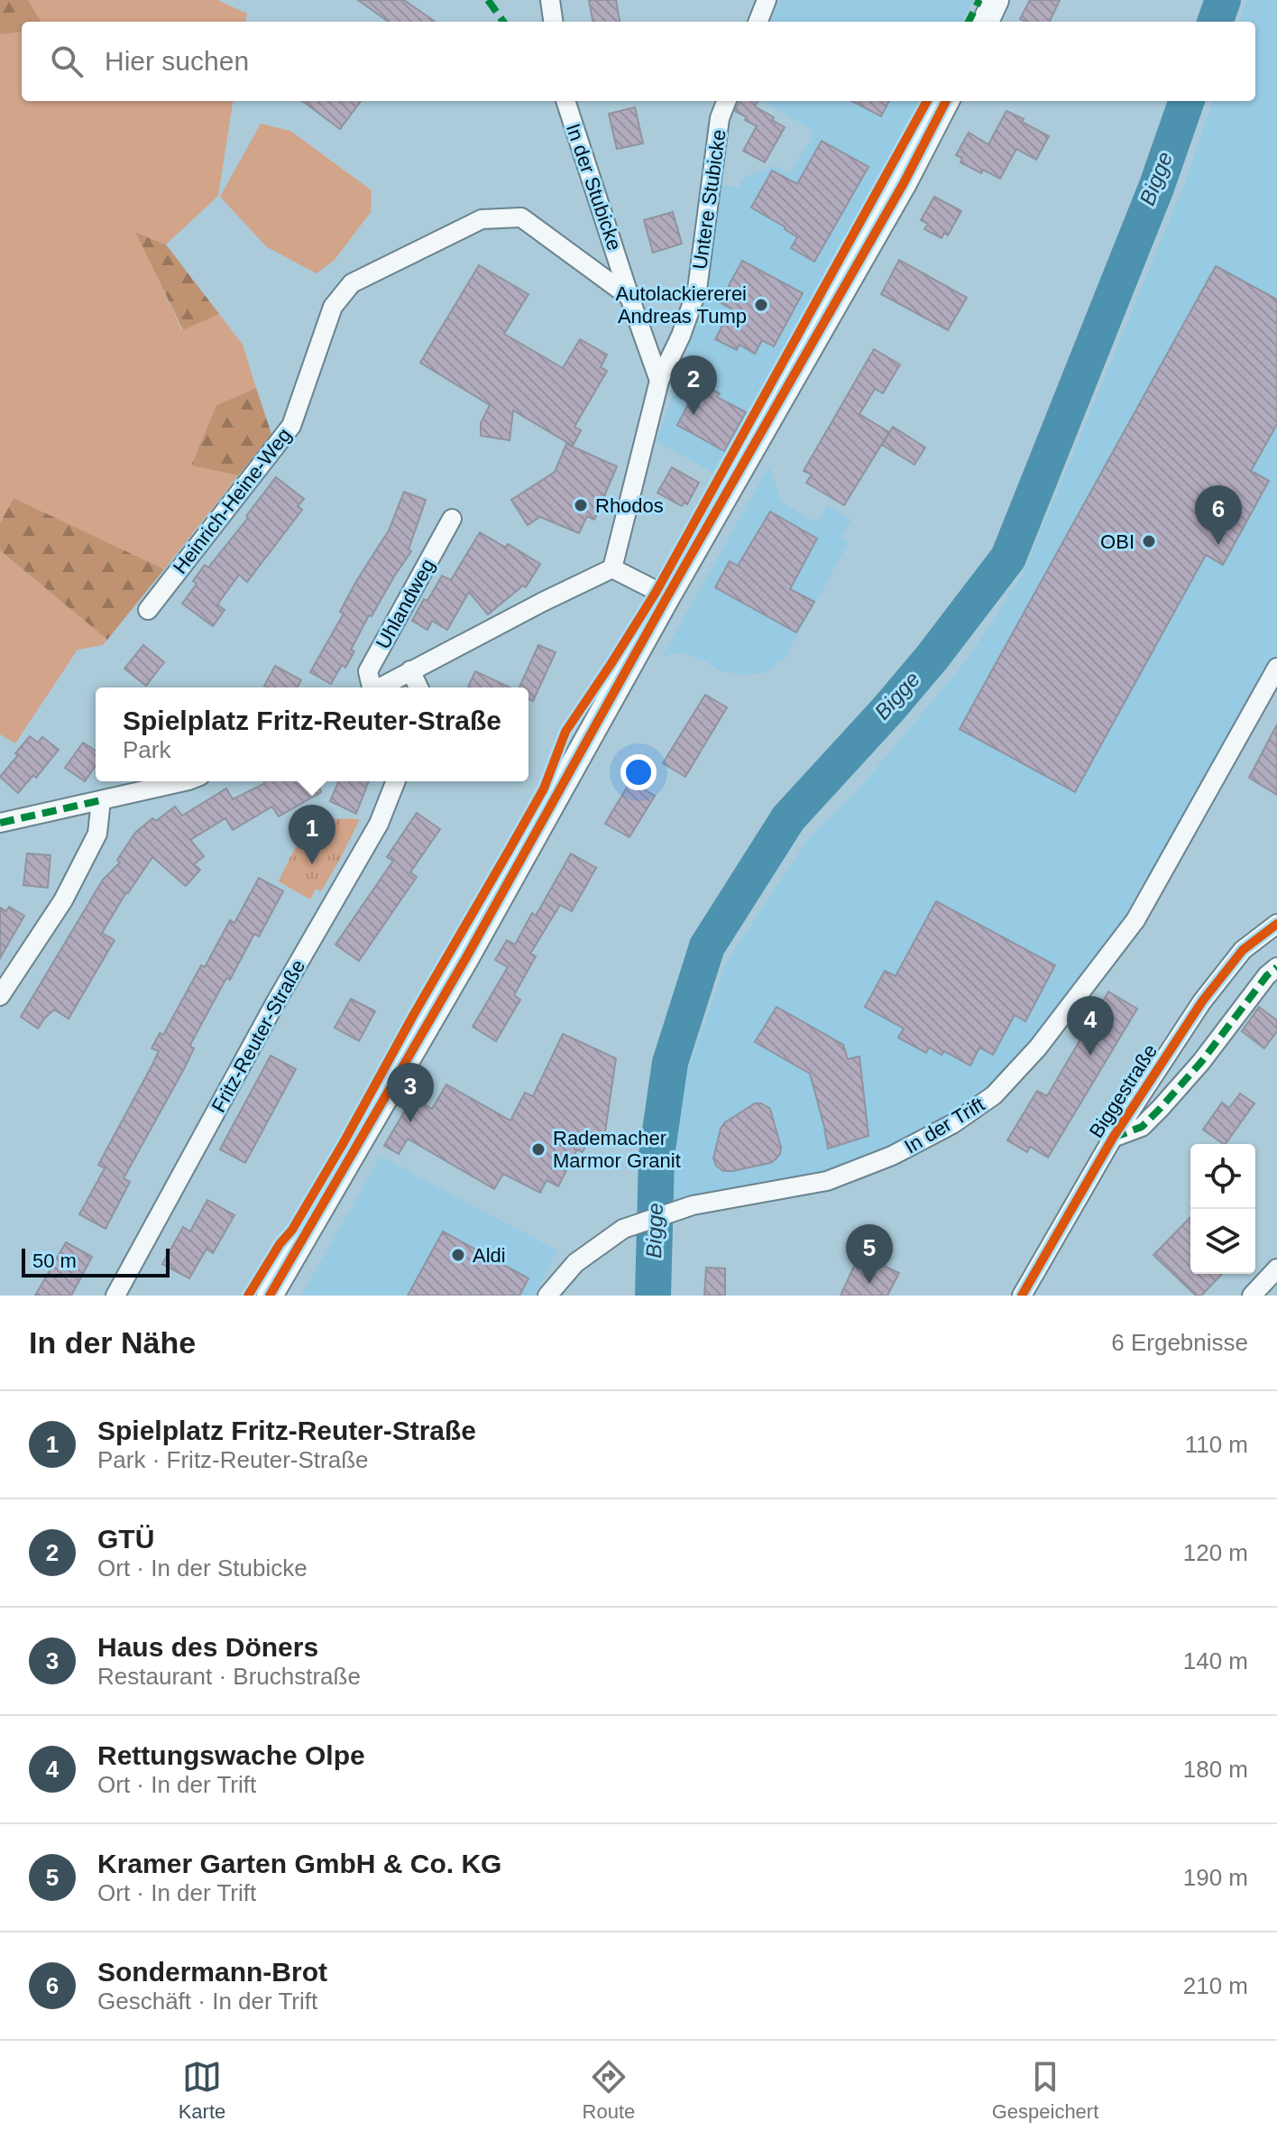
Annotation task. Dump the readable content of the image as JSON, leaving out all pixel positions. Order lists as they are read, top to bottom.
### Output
{
  "streets": {
    "street": [
      "In der Stubicke",
      "Untere Stubicke",
      "Heinrich-Heine-Weg",
      "Uhlandweg",
      "Fritz-Reuter-Straße",
      "Biggestraße",
      "In der Trift"
    ]
  },
  "crossings": [
    ["In der Stubicke", "Untere Stubicke"],
    ["In der Stubicke", "Heinrich-Heine-Weg"]
  ],
  "water": ["Bigge"],
  "places": [
    "Autolackiererei Andreas Tump",
    "Rhodos",
    "OBI",
    "Rademacher Marmor Granit",
    "Aldi"
  ],
  "scale_bar": "50 m",
  "page": {
    "search": "Hier suchen",
    "pins": [
      "2",
      "6",
      "1",
      "4",
      "3",
      "5"
    ],
    "popup": ["Spielplatz Fritz-Reuter-Straße", "Park"],
    "scale": "50 m",
    "heading": ["In der Nähe", "6 Ergebnisse"],
    "list": [
      {
        "mark": "1",
        "name": "Spielplatz Fritz-Reuter-Straße",
        "note": "Park · Fritz-Reuter-Straße",
        "value": "110 m"
      },
      {
        "mark": "2",
        "name": "GTÜ",
        "note": "Ort · In der Stubicke",
        "value": "120 m"
      },
      {
        "mark": "3",
        "name": "Haus des Döners",
        "note": "Restaurant · Bruchstraße",
        "value": "140 m"
      },
      {
        "mark": "4",
        "name": "Rettungswache Olpe",
        "note": "Ort · In der Trift",
        "value": "180 m"
      },
      {
        "mark": "5",
        "name": "Kramer Garten GmbH & Co. KG",
        "note": "Ort · In der Trift",
        "value": "190 m"
      },
      {
        "mark": "6",
        "name": "Sondermann-Brot",
        "note": "Geschäft · In der Trift",
        "value": "210 m"
      }
    ],
    "nav": ["Karte", "Route", "Gespeichert"]
  }
}
